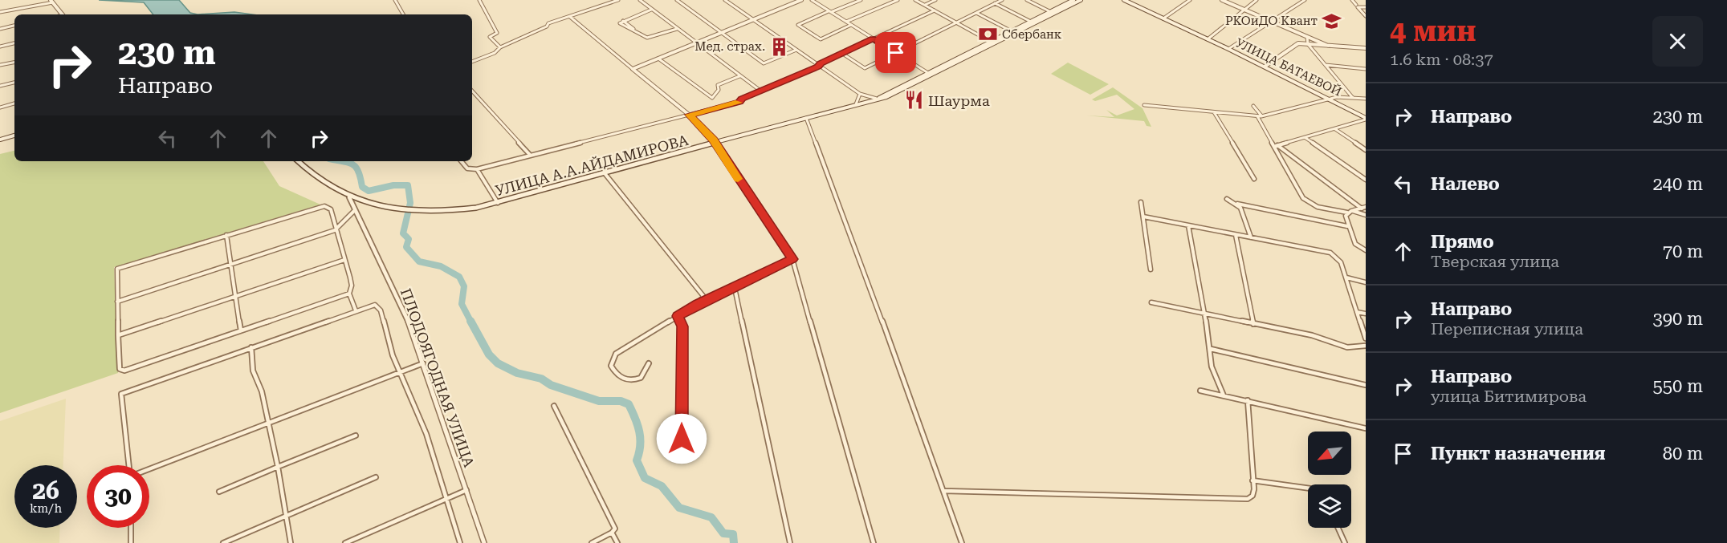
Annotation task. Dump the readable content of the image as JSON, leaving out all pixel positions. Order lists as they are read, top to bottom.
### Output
{
  "streets": {
    "main road": ["УЛИЦА БАТАЕВОЙ", "УЛИЦА А.А.АЙДАМИРОВА"],
    "street": ["ПЛОДОЯГОДНАЯ УЛИЦА"]
  },
  "crossings": [
    ["УЛИЦА А.А.АЙДАМИРОВА", "ПЛОДОЯГОДНАЯ УЛИЦА"]
  ],
  "places": {
    "school or university": ["РКОиДО Квант"],
    "bank": ["Сбербанк"],
    "building": ["Мед. страх."],
    "restaurant": ["Шаурма"]
  },
  "north": "bottom left",
  "page": {
    "heading": ["4 мин", "1.6 km · 08:37"],
    "turn": ["230 m", "Направо"],
    "list": [
      {
        "name": "Направо",
        "value": "230 m"
      },
      {
        "name": "Налево",
        "value": "240 m"
      },
      {
        "name": "Прямо",
        "note": "Тверская улица",
        "value": "70 m"
      },
      {
        "name": "Направо",
        "note": "Переписная улица",
        "value": "390 m"
      },
      {
        "name": "Направо",
        "note": "улица Битимирова",
        "value": "550 m"
      },
      {
        "name": "Пункт назначения",
        "value": "80 m"
      }
    ],
    "speed": "26 km/h",
    "limit": "30"
  }
}
